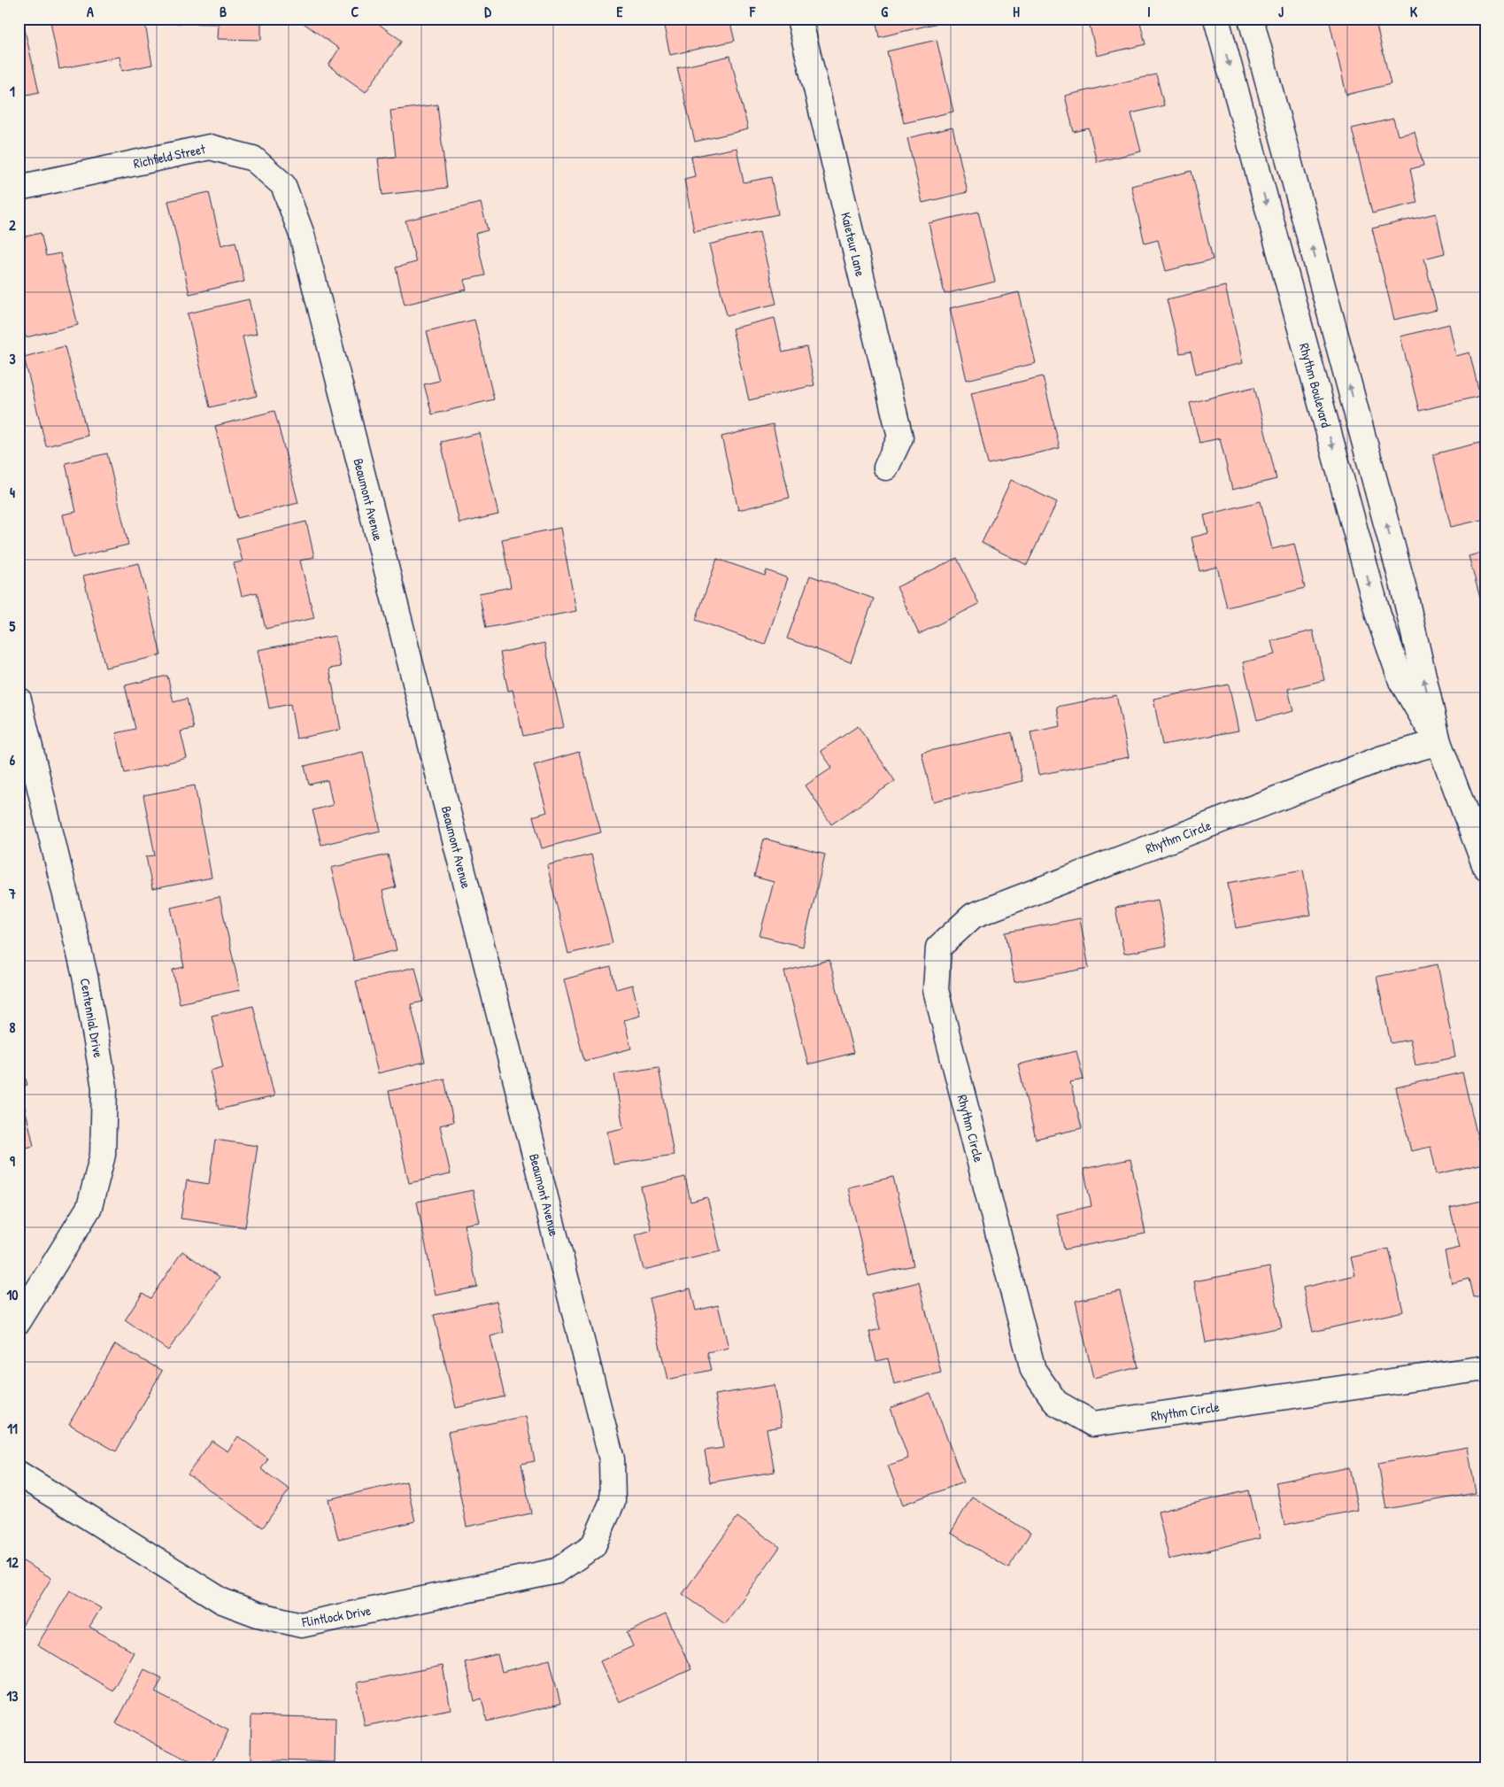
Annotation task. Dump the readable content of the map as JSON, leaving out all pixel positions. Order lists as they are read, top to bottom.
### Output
{
  "streets": {
    "street": [
      "Richfield Street",
      "Kaieteur Lane",
      "Rhythm Boulevard",
      "Beaumont Avenue",
      "Rhythm Circle",
      "Centennial Drive",
      "Flintlock Drive"
    ]
  },
  "crossings": [
    ["Richfield Street", "Beaumont Avenue"],
    ["Rhythm Boulevard", "Rhythm Circle"],
    ["Beaumont Avenue", "Flintlock Drive"]
  ],
  "grid": {
    "columns": [
      "A",
      "B",
      "C",
      "D",
      "E",
      "F",
      "G",
      "H",
      "I",
      "J",
      "K"
    ],
    "rows": [
      "1",
      "2",
      "3",
      "4",
      "5",
      "6",
      "7",
      "8",
      "9",
      "10",
      "11",
      "12",
      "13"
    ]
  }
}
